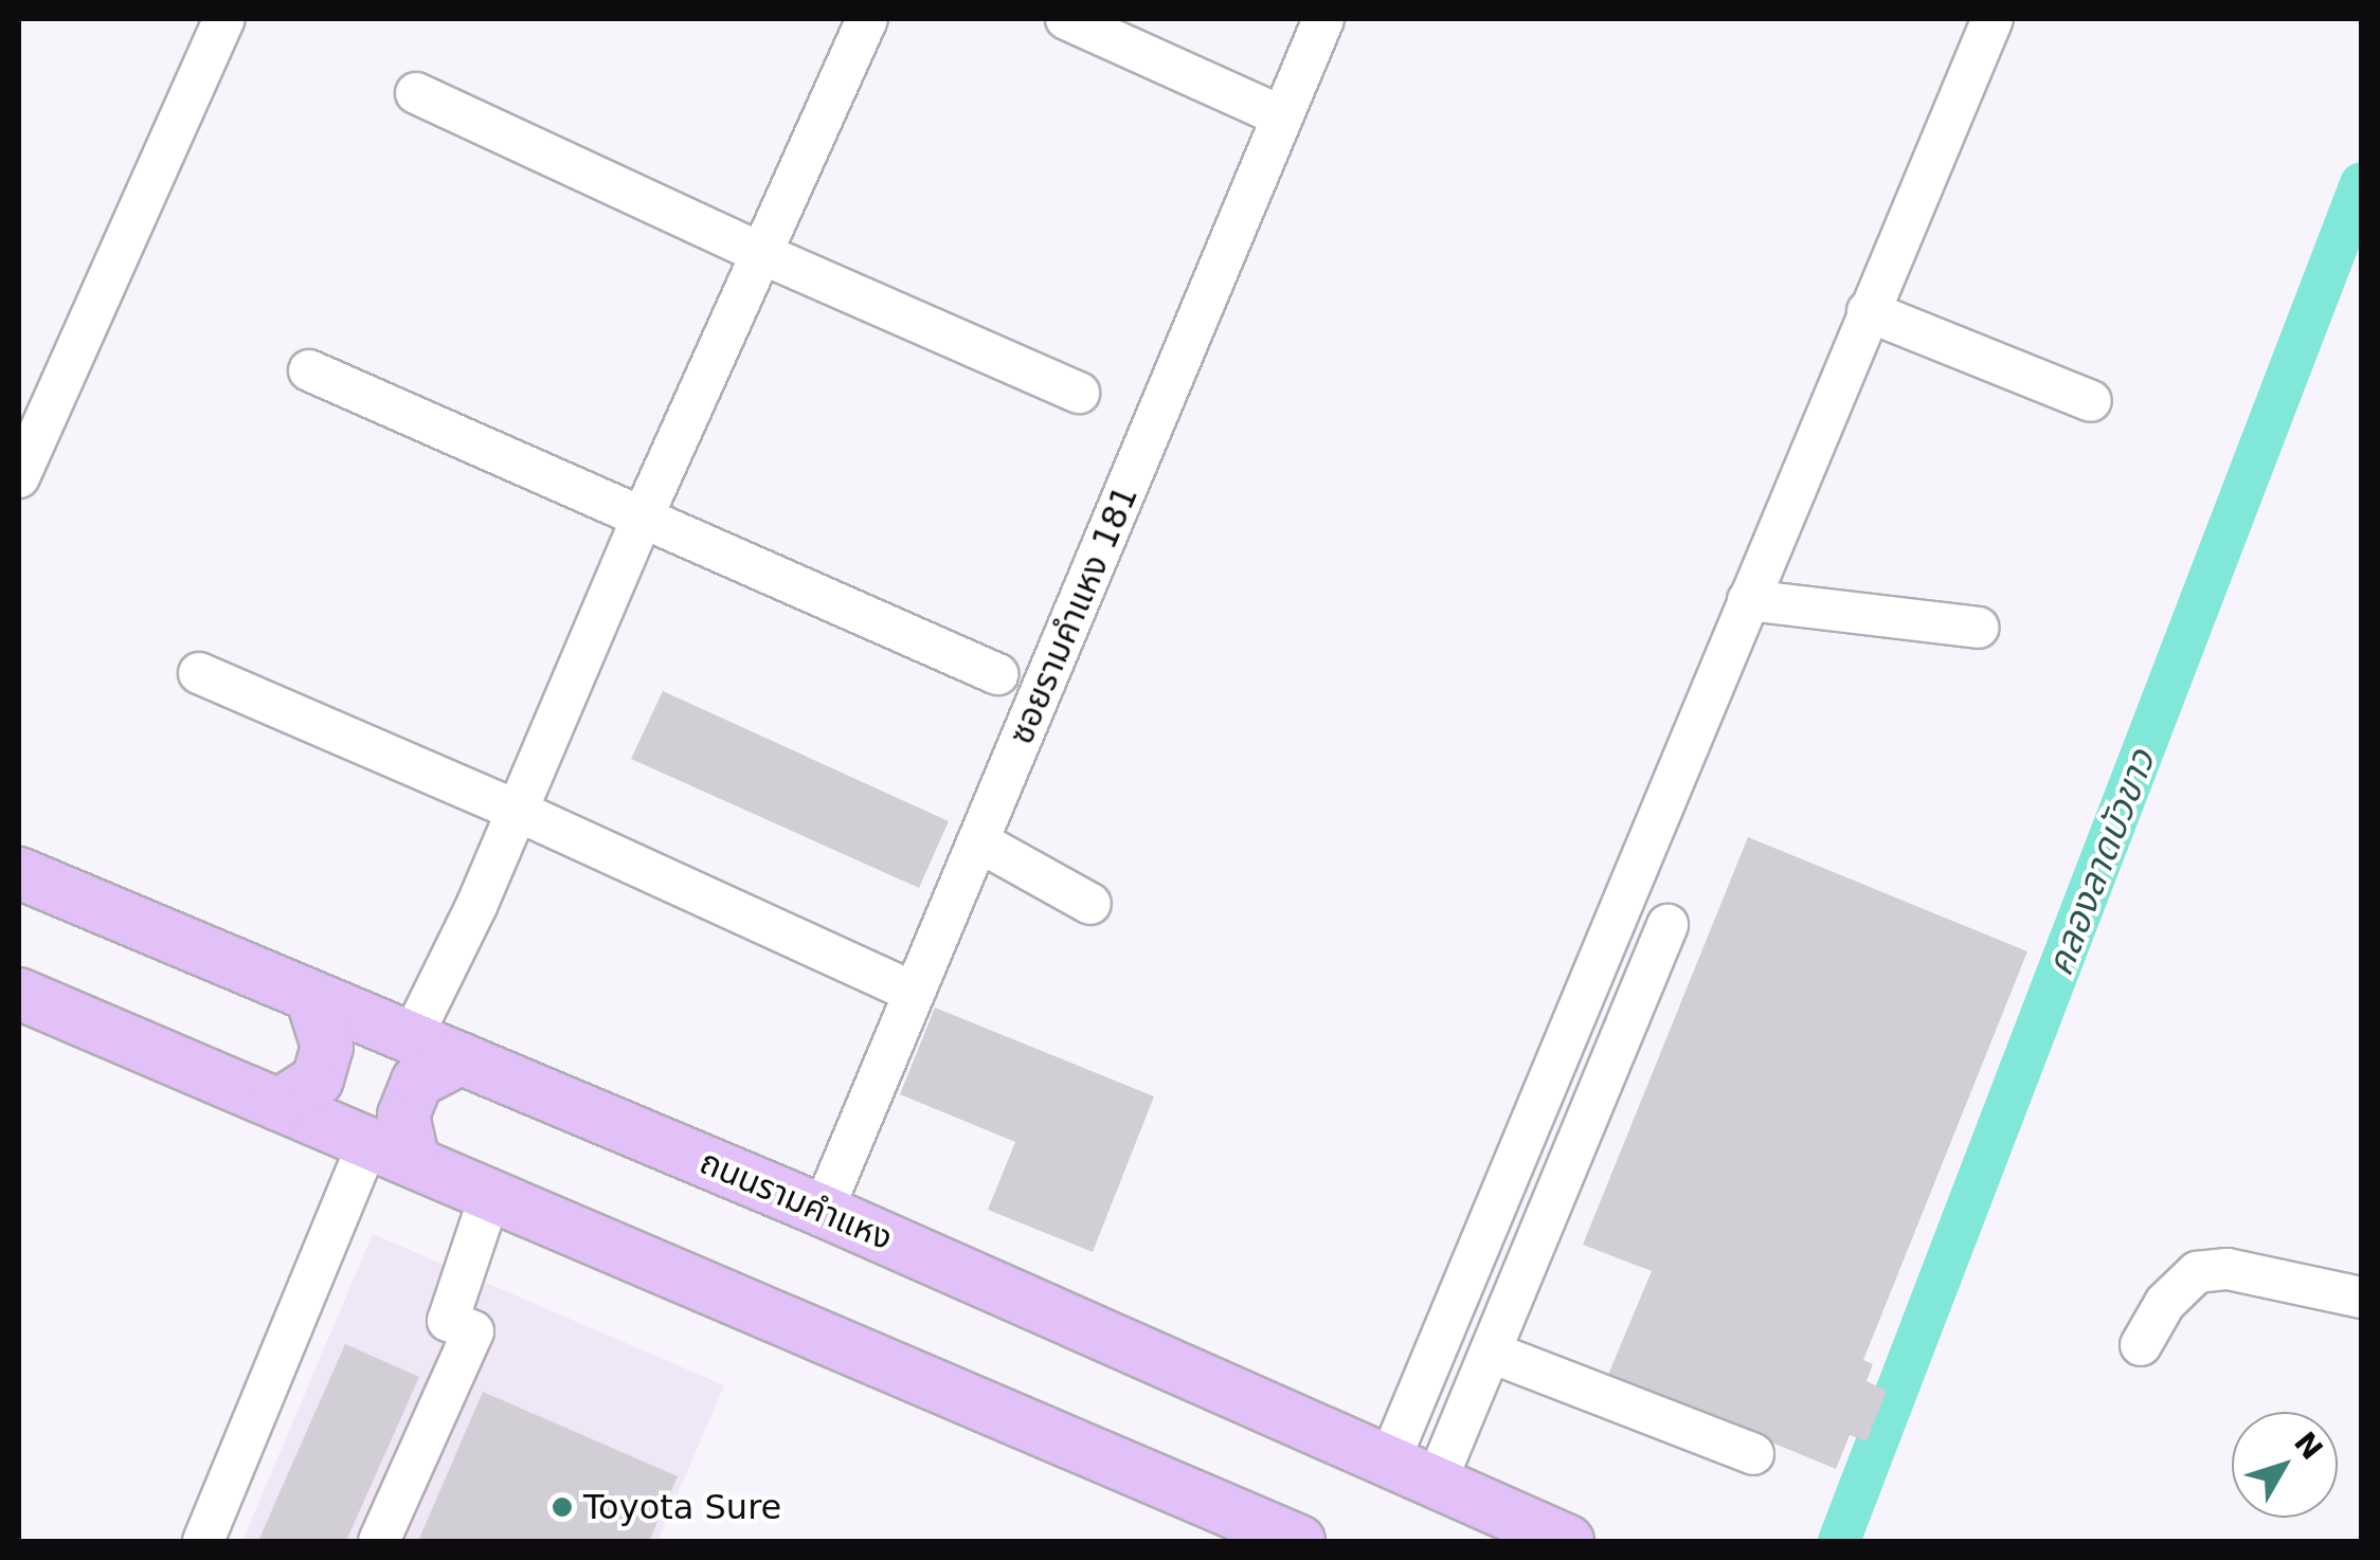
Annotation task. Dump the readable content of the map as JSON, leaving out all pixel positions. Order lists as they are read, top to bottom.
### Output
{
  "streets": {
    "main road": ["ถนนรามคำแหง"],
    "street": ["ซอยรามคำแหง 181"]
  },
  "crossings": [
    ["ซอยรามคำแหง 181", "ถนนรามคำแหง"]
  ],
  "water": ["คลองลาดบัวขาว"],
  "places": ["Toyota Sure"],
  "north": "top right"
}
